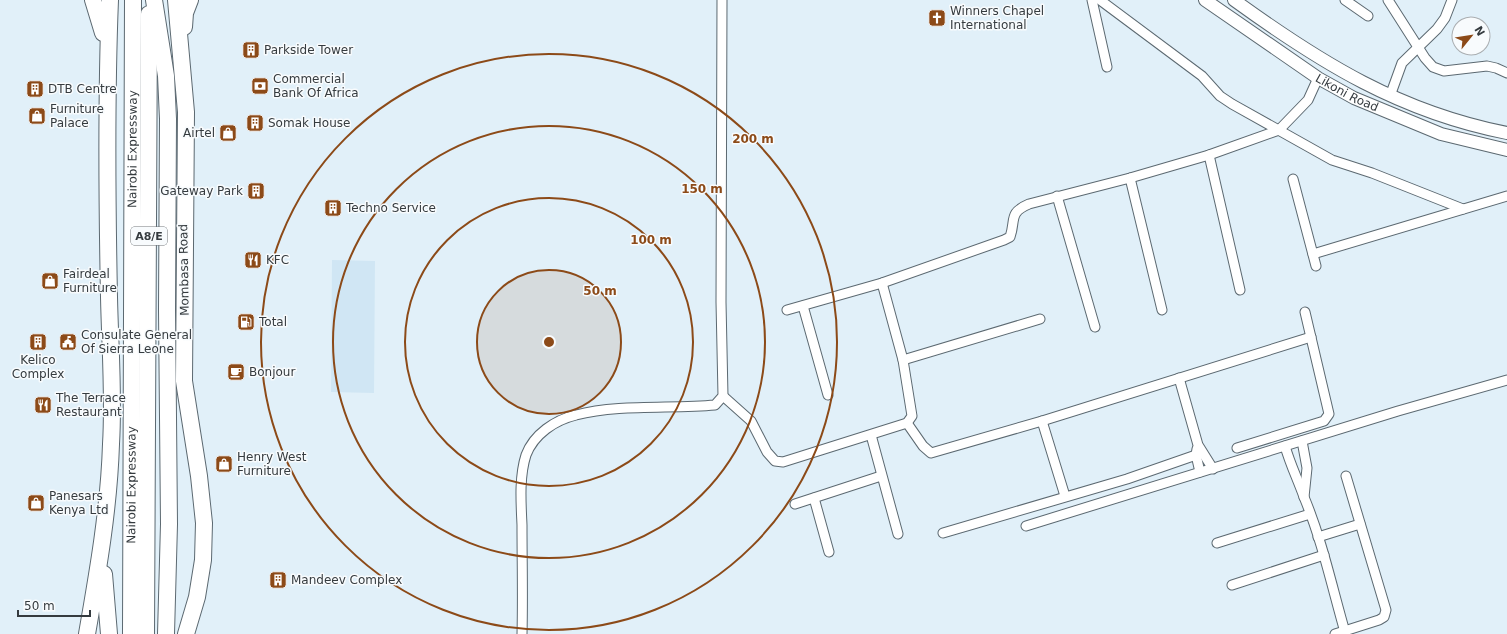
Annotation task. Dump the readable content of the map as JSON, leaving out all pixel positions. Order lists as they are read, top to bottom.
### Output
{
  "streets": {
    "highway": ["Nairobi Expressway", "A8/E", "Mombasa Road"],
    "main road": ["Likoni Road"]
  },
  "places": {
    "church": ["Winners Chapel International"],
    "building": [
      "Parkside Tower",
      "DTB Centre",
      "Somak House",
      "Gateway Park",
      "Techno Service",
      "Kelico Complex",
      "Mandeev Complex"
    ],
    "bank": ["Commercial Bank Of Africa"],
    "shop": [
      "Furniture Palace",
      "Airtel",
      "Fairdeal Furniture",
      "Henry West Furniture",
      "Panesars Kenya Ltd"
    ],
    "restaurant": ["KFC", "The Terrace Restaurant"],
    "fuel station": ["Total"],
    "public building": ["Consulate General Of Sierra Leone"],
    "cafe": ["Bonjour"]
  },
  "scale_bar": "50 m",
  "north": "top right",
  "rings": [
    "200 m",
    "150 m",
    "100 m",
    "50 m"
  ]
}
